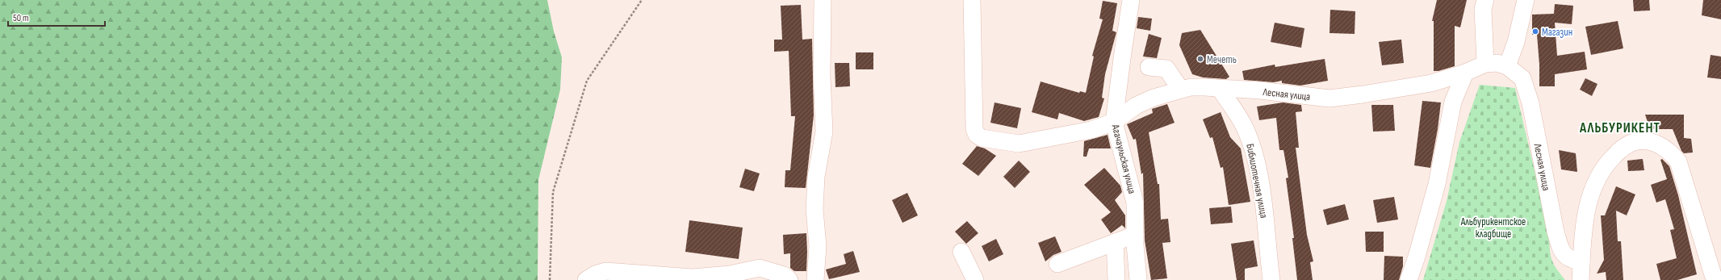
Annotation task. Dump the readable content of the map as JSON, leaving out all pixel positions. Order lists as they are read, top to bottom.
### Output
{
  "streets": {
    "street": ["Лесная улица", "Агачаульская улица", "Библиотечная улица"]
  },
  "crossings": [
    ["Лесная улица", "Агачаульская улица"],
    ["Лесная улица", "Библиотечная улица"]
  ],
  "districts": ["АЛЬБУРИКЕНТ"],
  "parks": ["Альбурикентское кладбище"],
  "places": ["Магазин", "Мечеть"],
  "scale_bar": "50 m"
}
